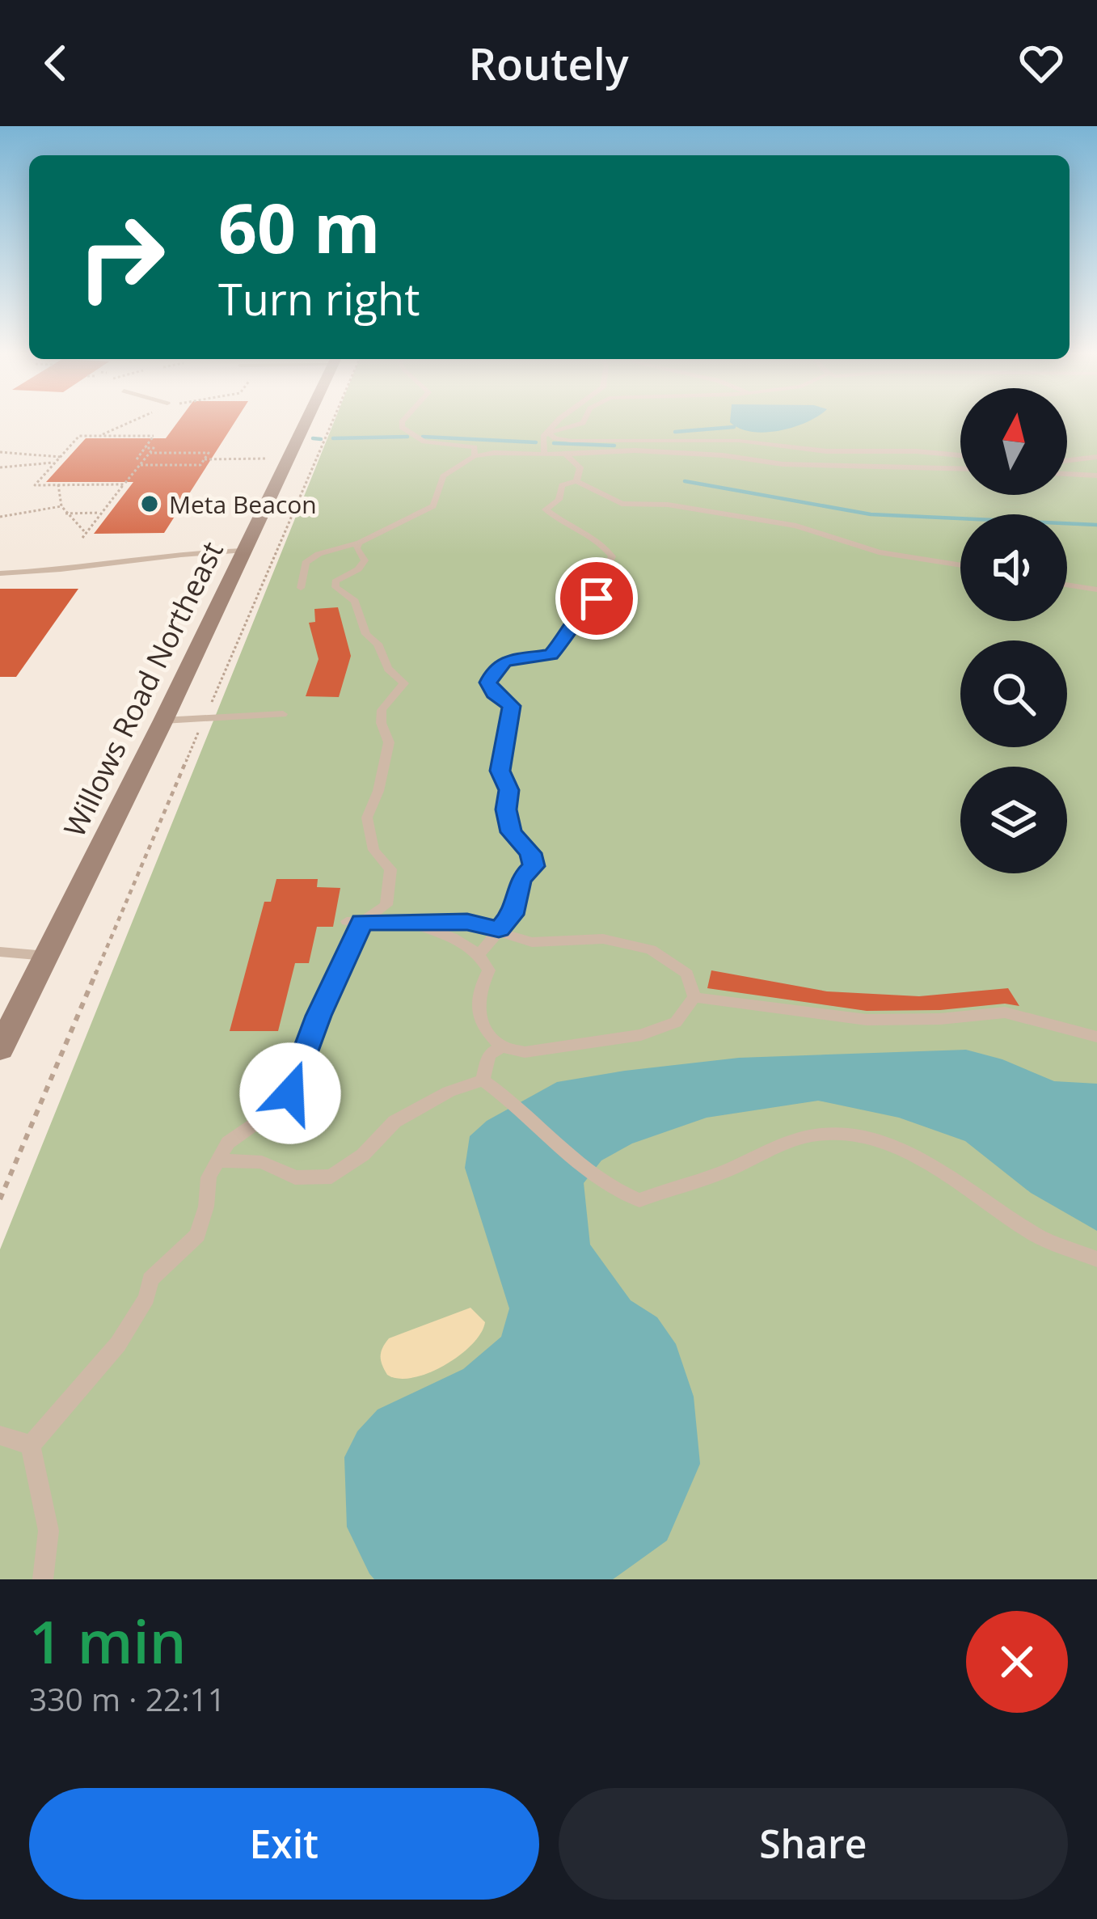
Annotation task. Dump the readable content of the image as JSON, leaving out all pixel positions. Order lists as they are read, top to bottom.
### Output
{
  "streets": {
    "main road": ["Willows Road Northeast"]
  },
  "places": ["Meta Beacon"],
  "north": "top",
  "page": {
    "header": "Routely",
    "turn": ["60 m", "Turn right"],
    "heading": ["1 min", "330 m · 22:11"],
    "buttons": ["Exit", "Share"]
  }
}
